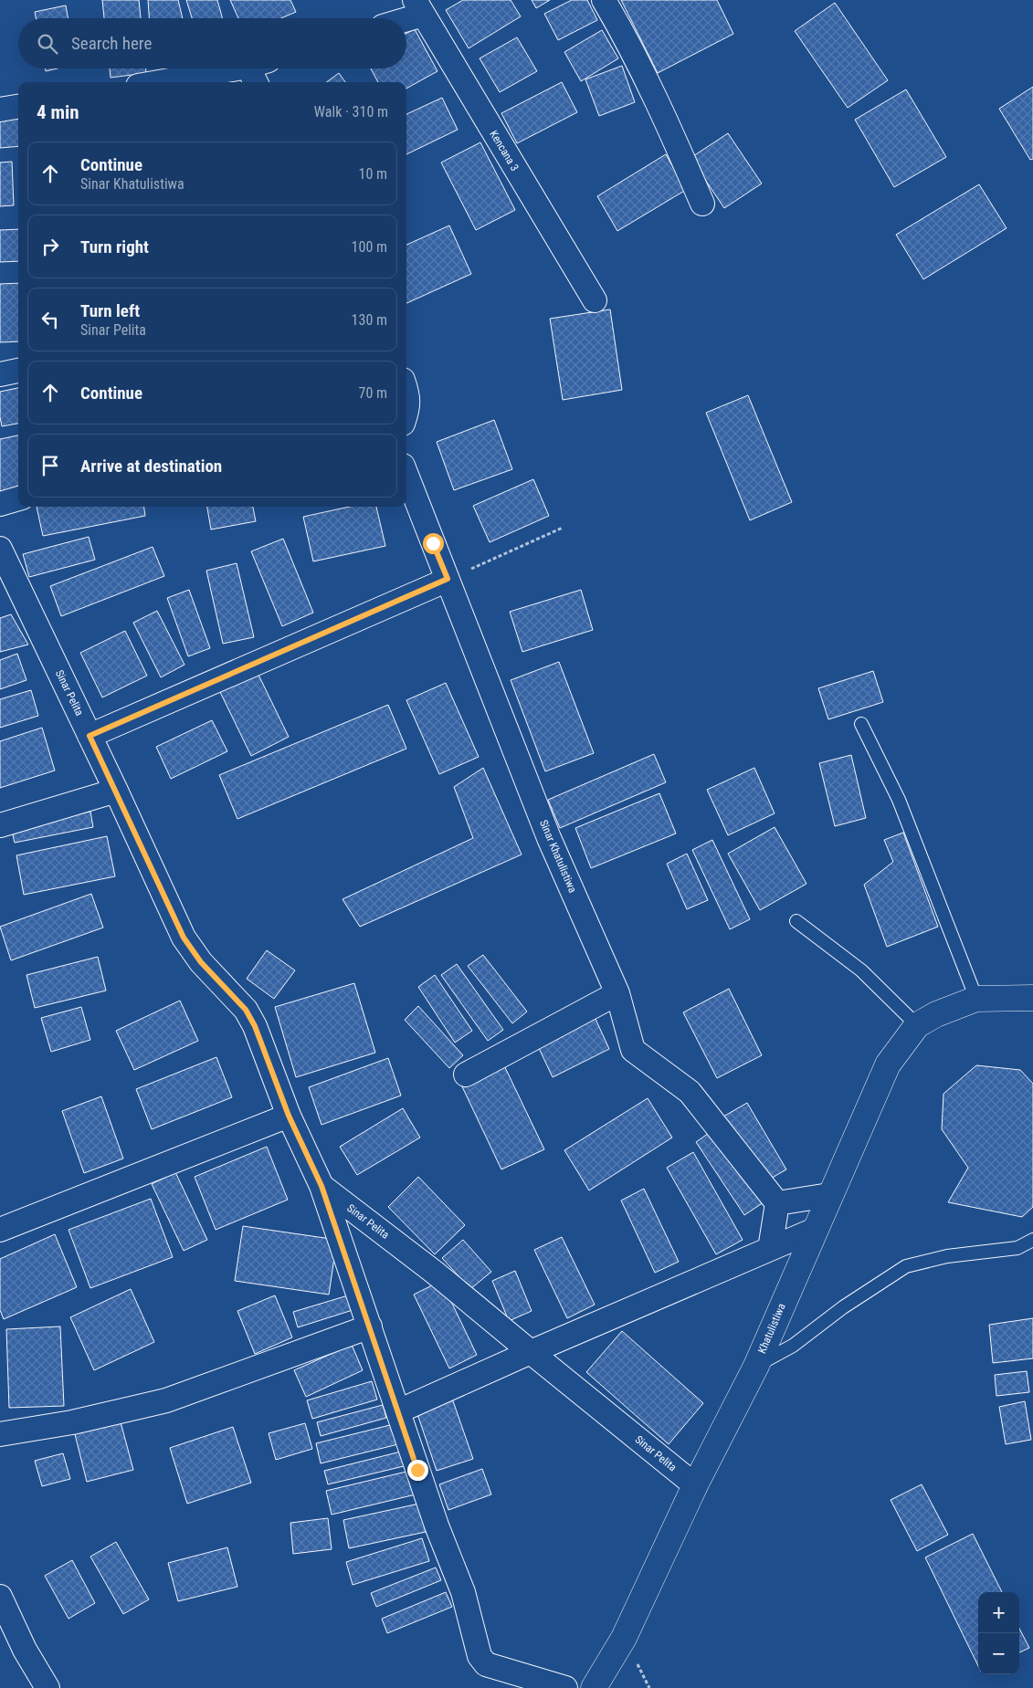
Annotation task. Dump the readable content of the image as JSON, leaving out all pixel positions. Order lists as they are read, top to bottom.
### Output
{
  "streets": {
    "highway": ["Khatulistiwa"],
    "street": ["Kencana 3", "Sinar Pelita", "Sinar Khatulistiwa"]
  },
  "crossings": [
    ["Sinar Pelita", "Khatulistiwa"]
  ],
  "page": {
    "search": "Search here",
    "heading": ["4 min", "Walk · 310 m"],
    "list": [
      ["Continue", "Sinar Khatulistiwa", "10 m"],
      ["Turn right", "100 m"],
      ["Turn left", "Sinar Pelita", "130 m"],
      ["Continue", "70 m"],
      "Arrive at destination"
    ],
    "map_buttons": ["+", "−"]
  }
}
